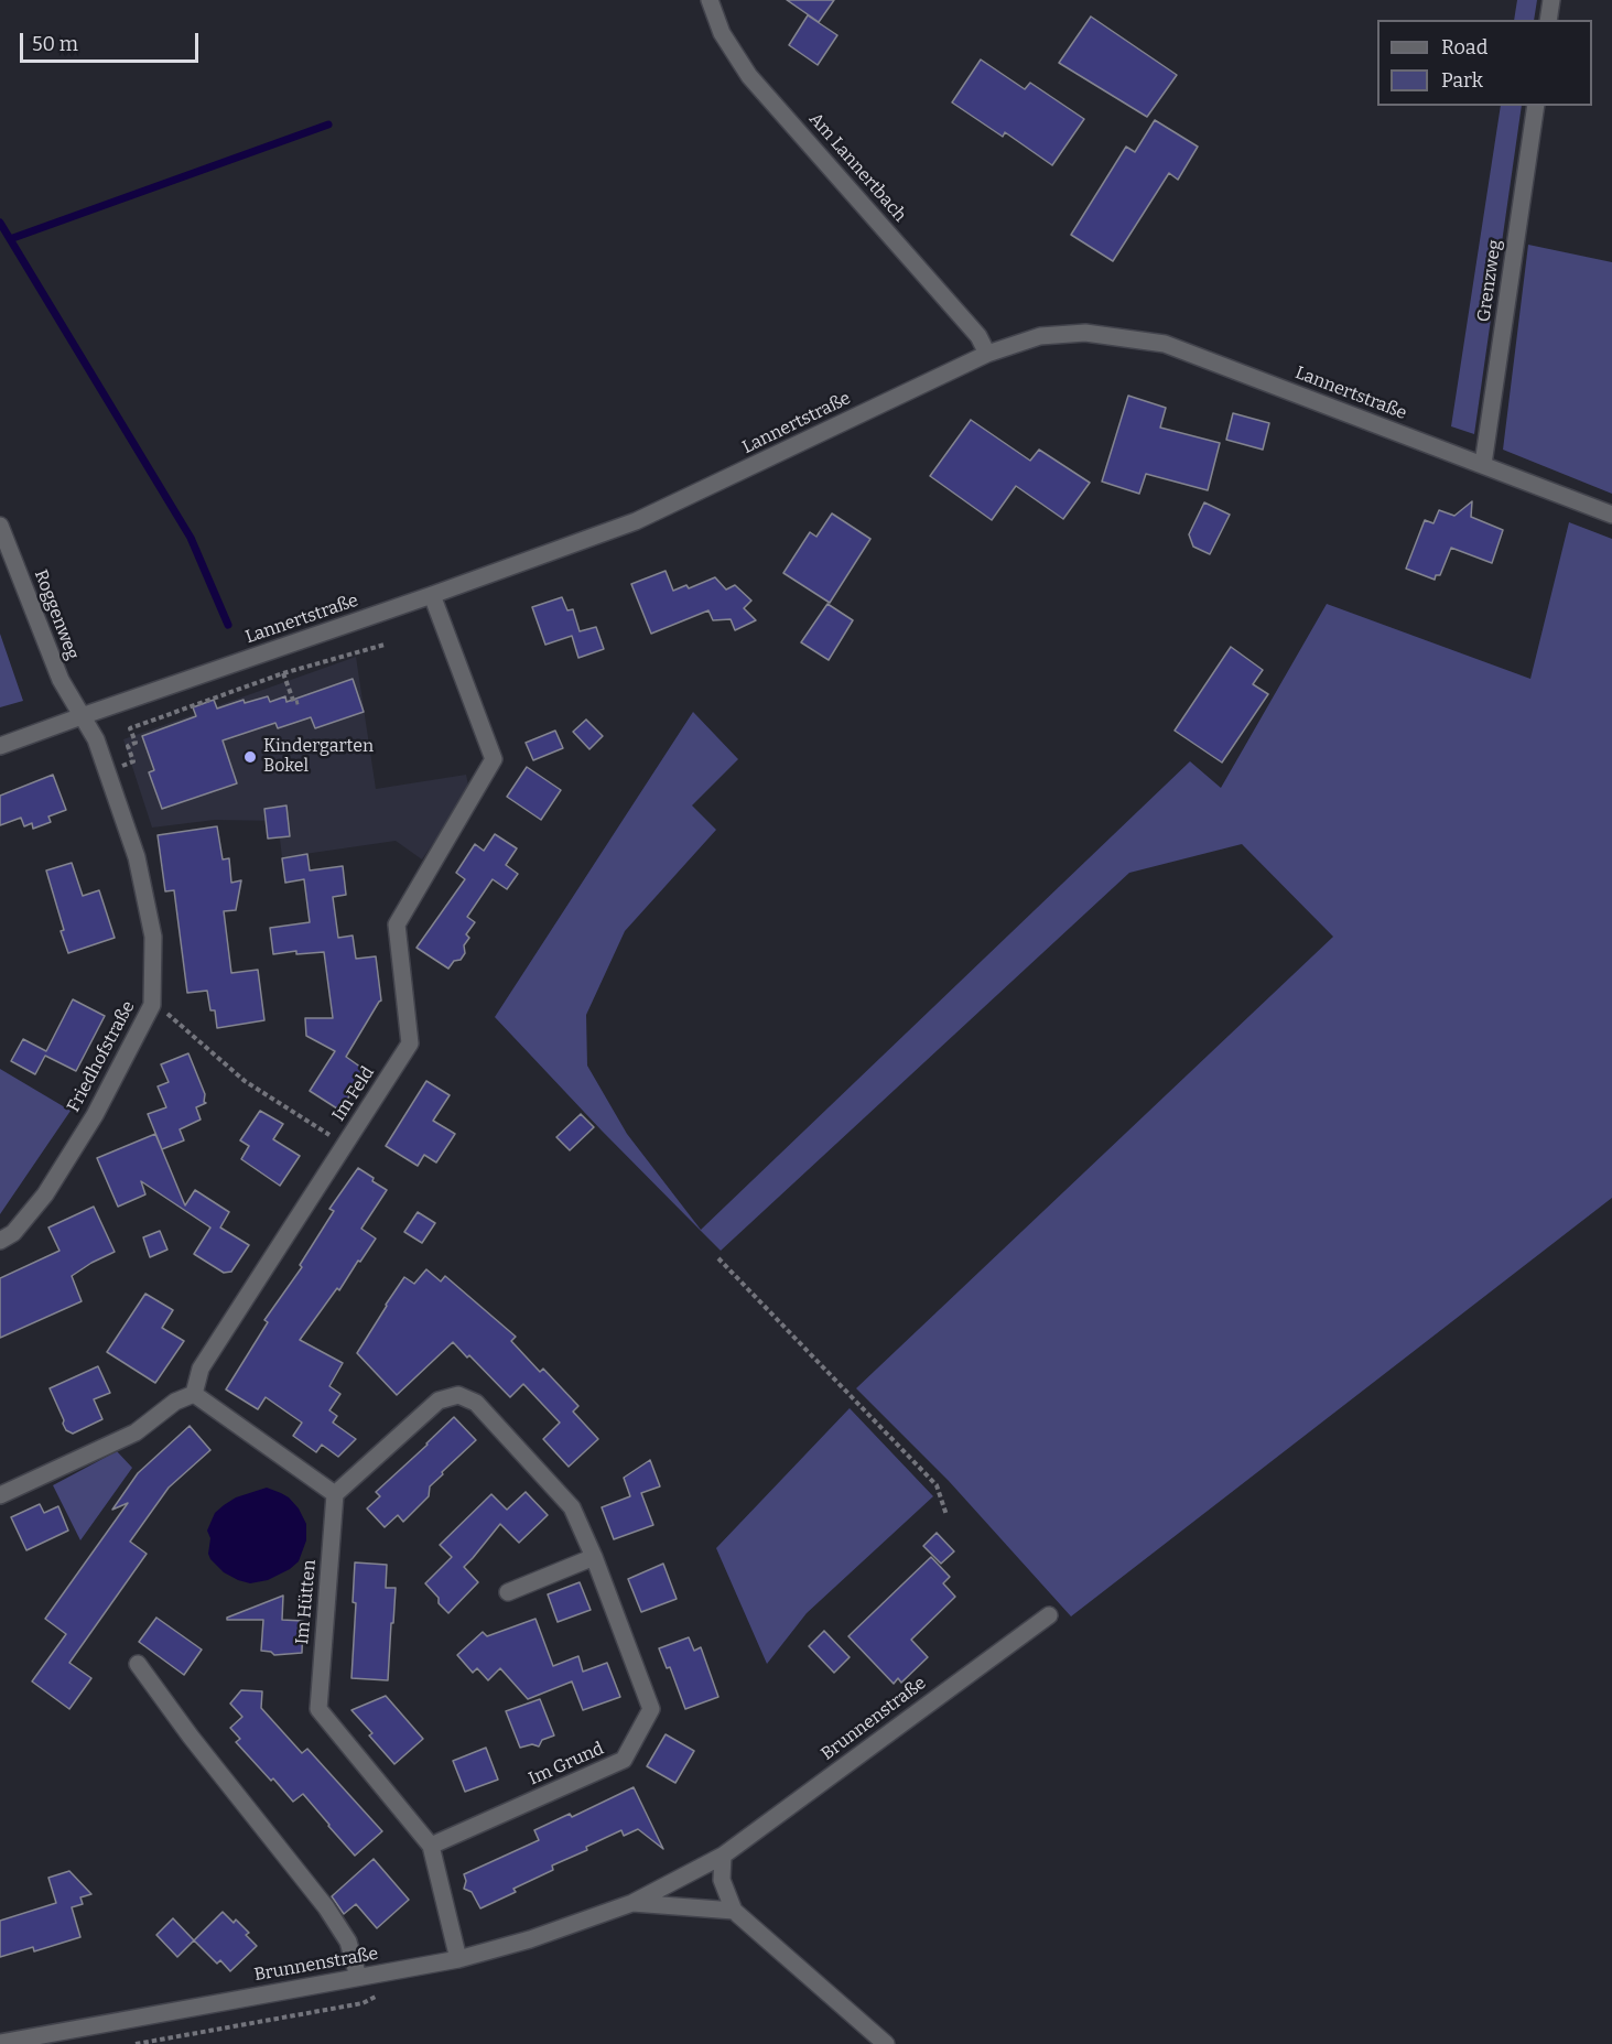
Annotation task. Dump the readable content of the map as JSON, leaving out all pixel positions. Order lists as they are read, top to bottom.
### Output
{
  "streets": {
    "street": [
      "Am Lannertbach",
      "Grenzweg",
      "Lannertstraße",
      "Roggenweg",
      "Friedhofstraße",
      "Im Feld",
      "Im Hütten",
      "Brunnenstraße",
      "Im Grund"
    ]
  },
  "crossings": [
    ["Am Lannertbach", "Lannertstraße"],
    ["Grenzweg", "Lannertstraße"],
    ["Lannertstraße", "Roggenweg"],
    ["Lannertstraße", "Friedhofstraße"],
    ["Lannertstraße", "Im Feld"],
    ["Roggenweg", "Friedhofstraße"],
    ["Im Hütten", "Im Grund"]
  ],
  "places": ["Kindergarten Bokel"],
  "legend": ["Road", "Park"],
  "scale_bar": "50 m"
}
